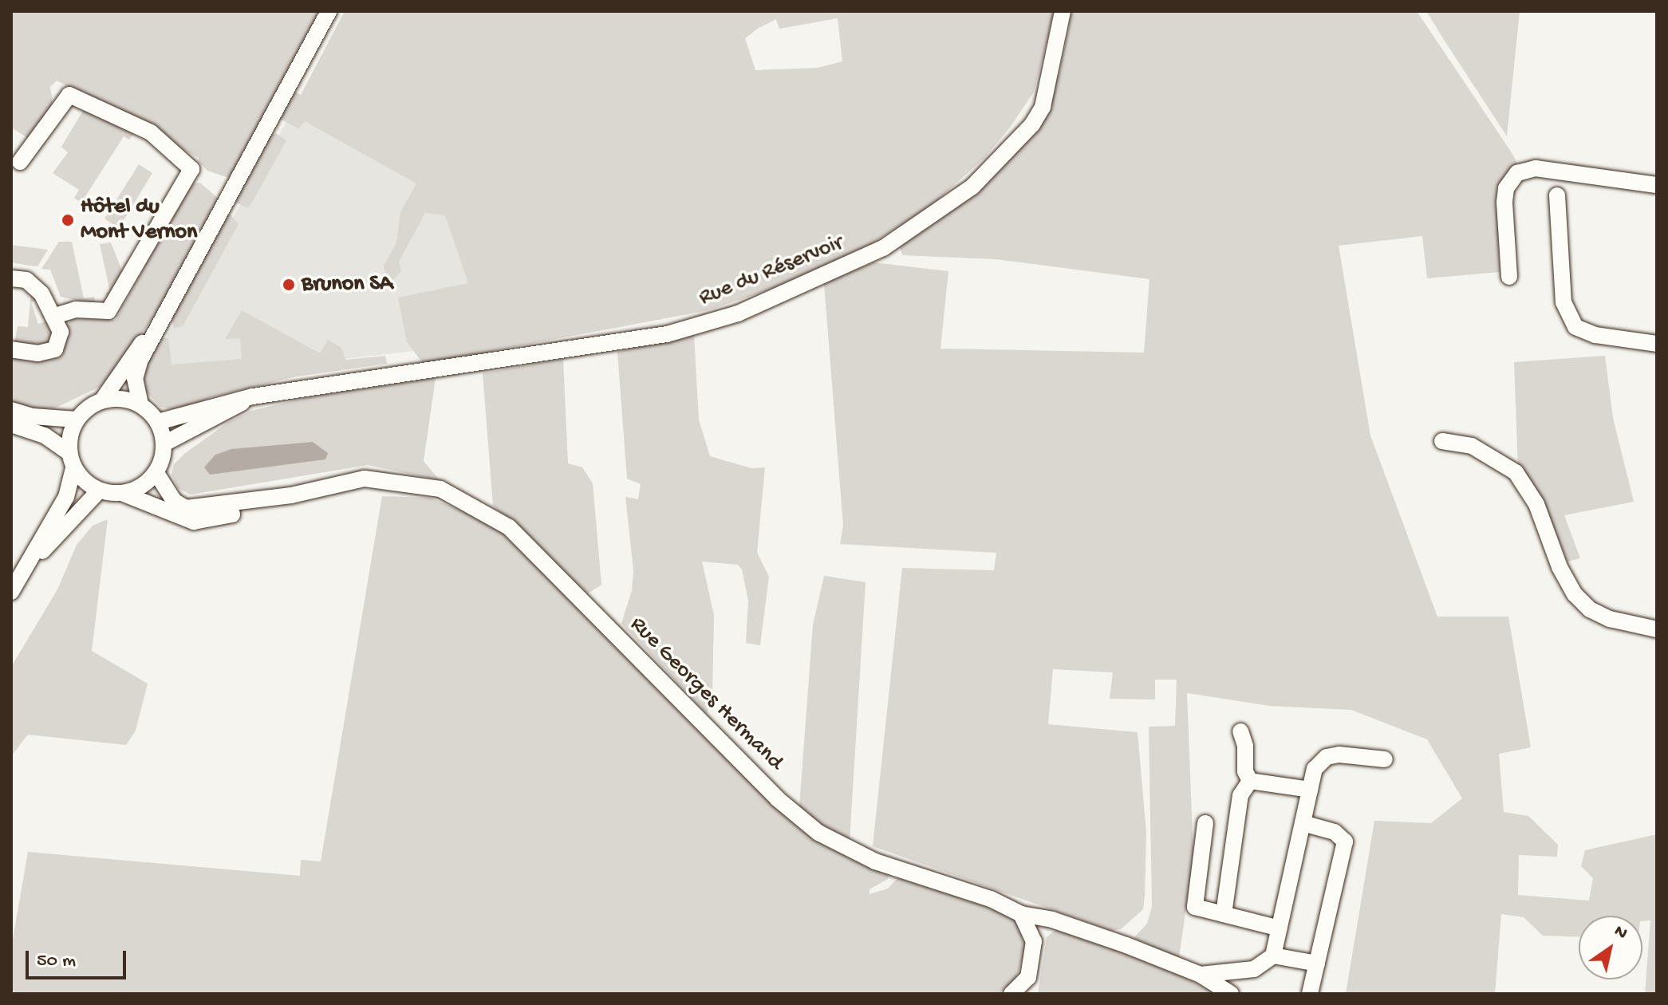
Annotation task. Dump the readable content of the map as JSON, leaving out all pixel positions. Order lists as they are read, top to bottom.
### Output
{
  "streets": {
    "street": ["Rue du Réservoir", "Rue Georges Hermand"]
  },
  "crossings": [
    ["Rue du Réservoir", "Rue Georges Hermand"]
  ],
  "places": ["Hôtel du Mont Vernon", "Brunon SA"],
  "scale_bar": "50 m",
  "north": "top right"
}
